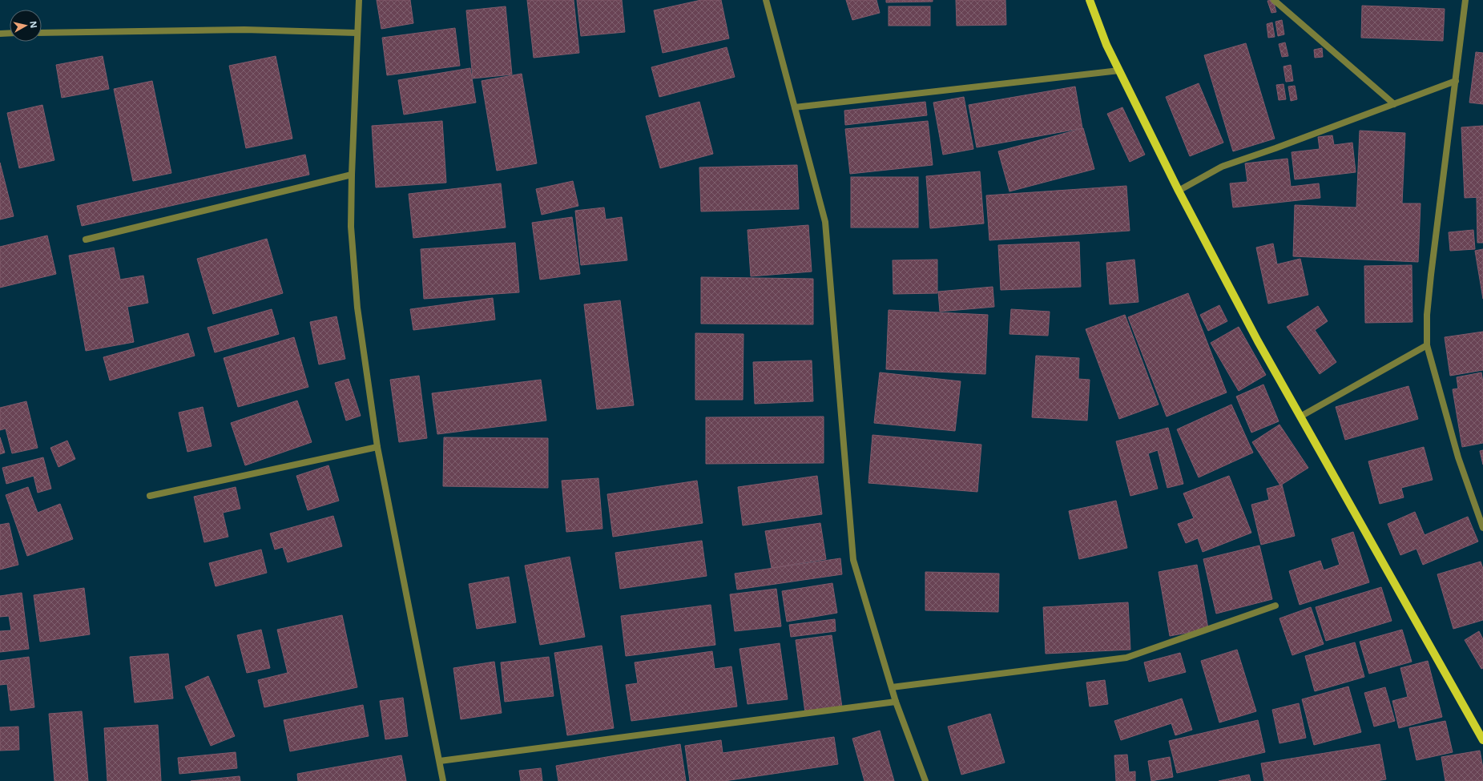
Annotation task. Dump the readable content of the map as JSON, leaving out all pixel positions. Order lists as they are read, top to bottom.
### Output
{
  "north": "right"
}
